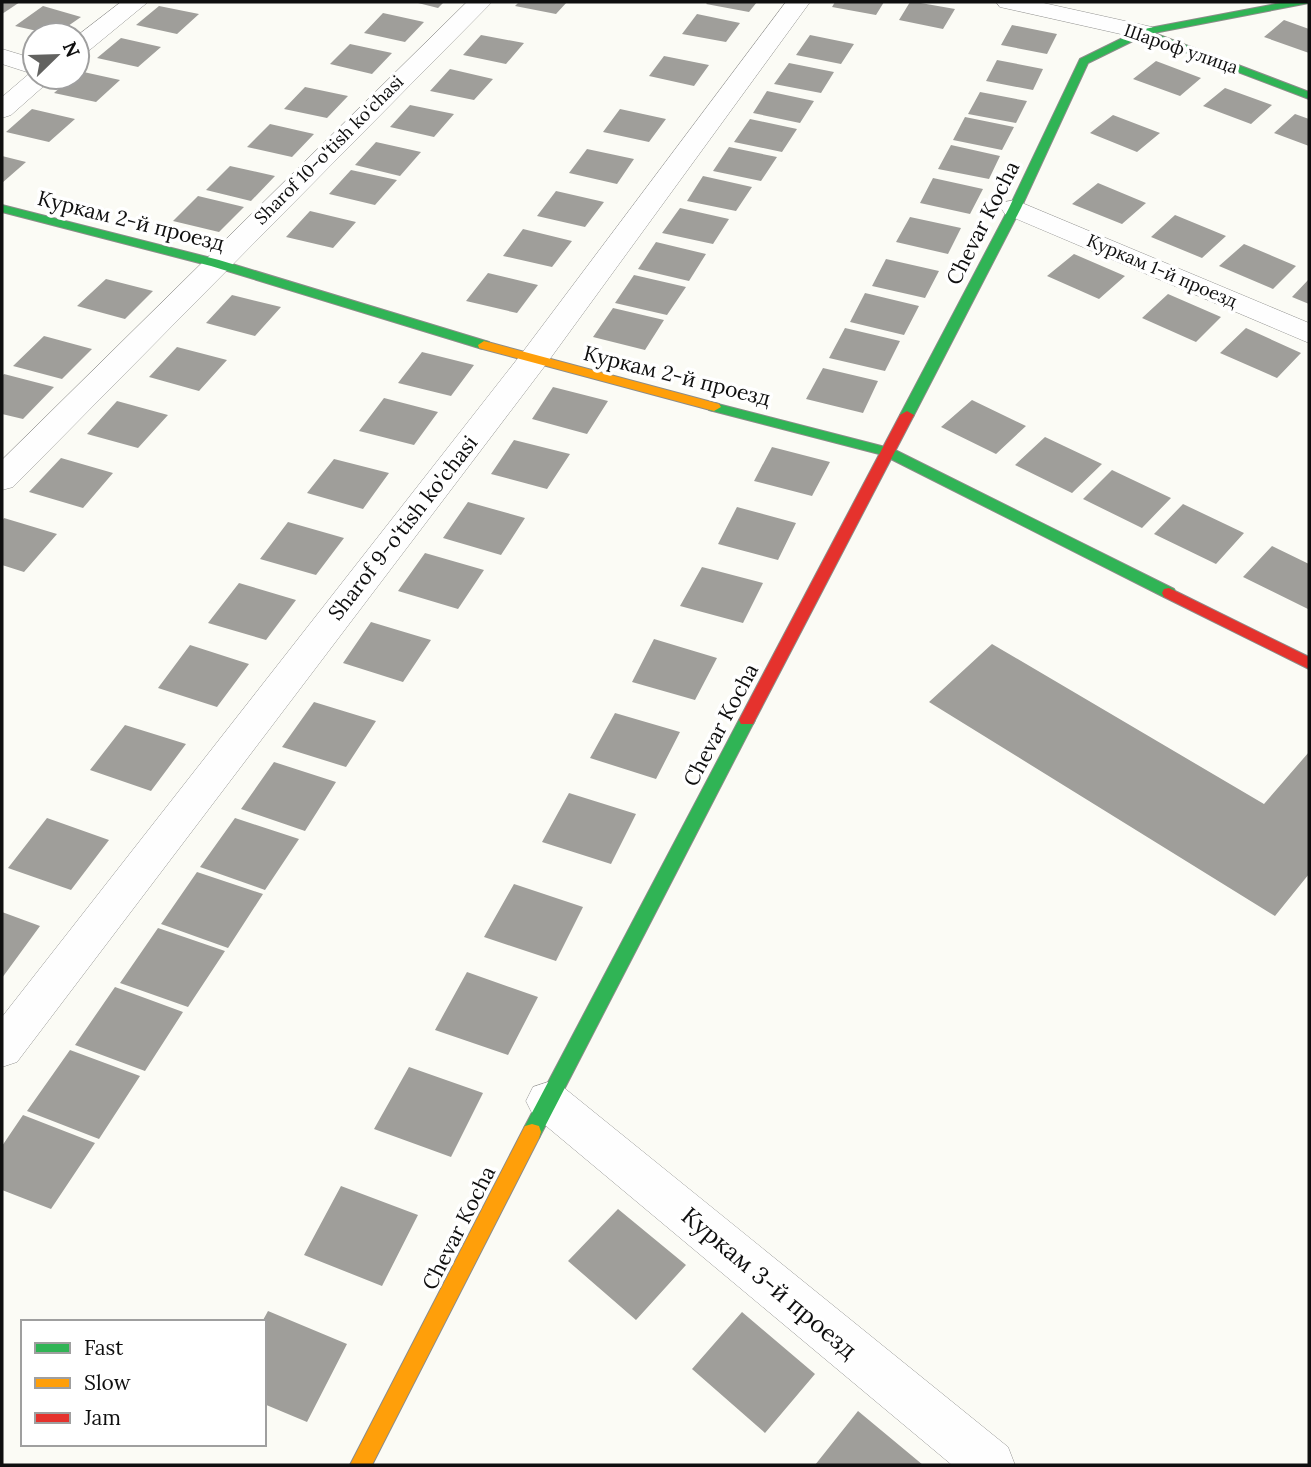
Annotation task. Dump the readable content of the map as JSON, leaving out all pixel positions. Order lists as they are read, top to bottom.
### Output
{
  "streets": {
    "street": [
      "Шароф улица",
      "Sharof 10-o'tish ko'chasi",
      "Куркам 2-й проезд",
      "Chevar Kocha",
      "Куркам 1-й проезд",
      "Sharof 9-o'tish ko'chasi",
      "Куркам 3-й проезд"
    ]
  },
  "crossings": [
    ["Шароф улица", "Chevar Kocha"],
    ["Sharof 10-o'tish ko'chasi", "Куркам 2-й проезд"],
    ["Куркам 2-й проезд", "Chevar Kocha"],
    ["Куркам 2-й проезд", "Sharof 9-o'tish ko'chasi"],
    ["Chevar Kocha", "Куркам 1-й проезд"],
    ["Chevar Kocha", "Куркам 3-й проезд"]
  ],
  "legend": ["Fast", "Slow", "Jam"],
  "north": "top right"
}
